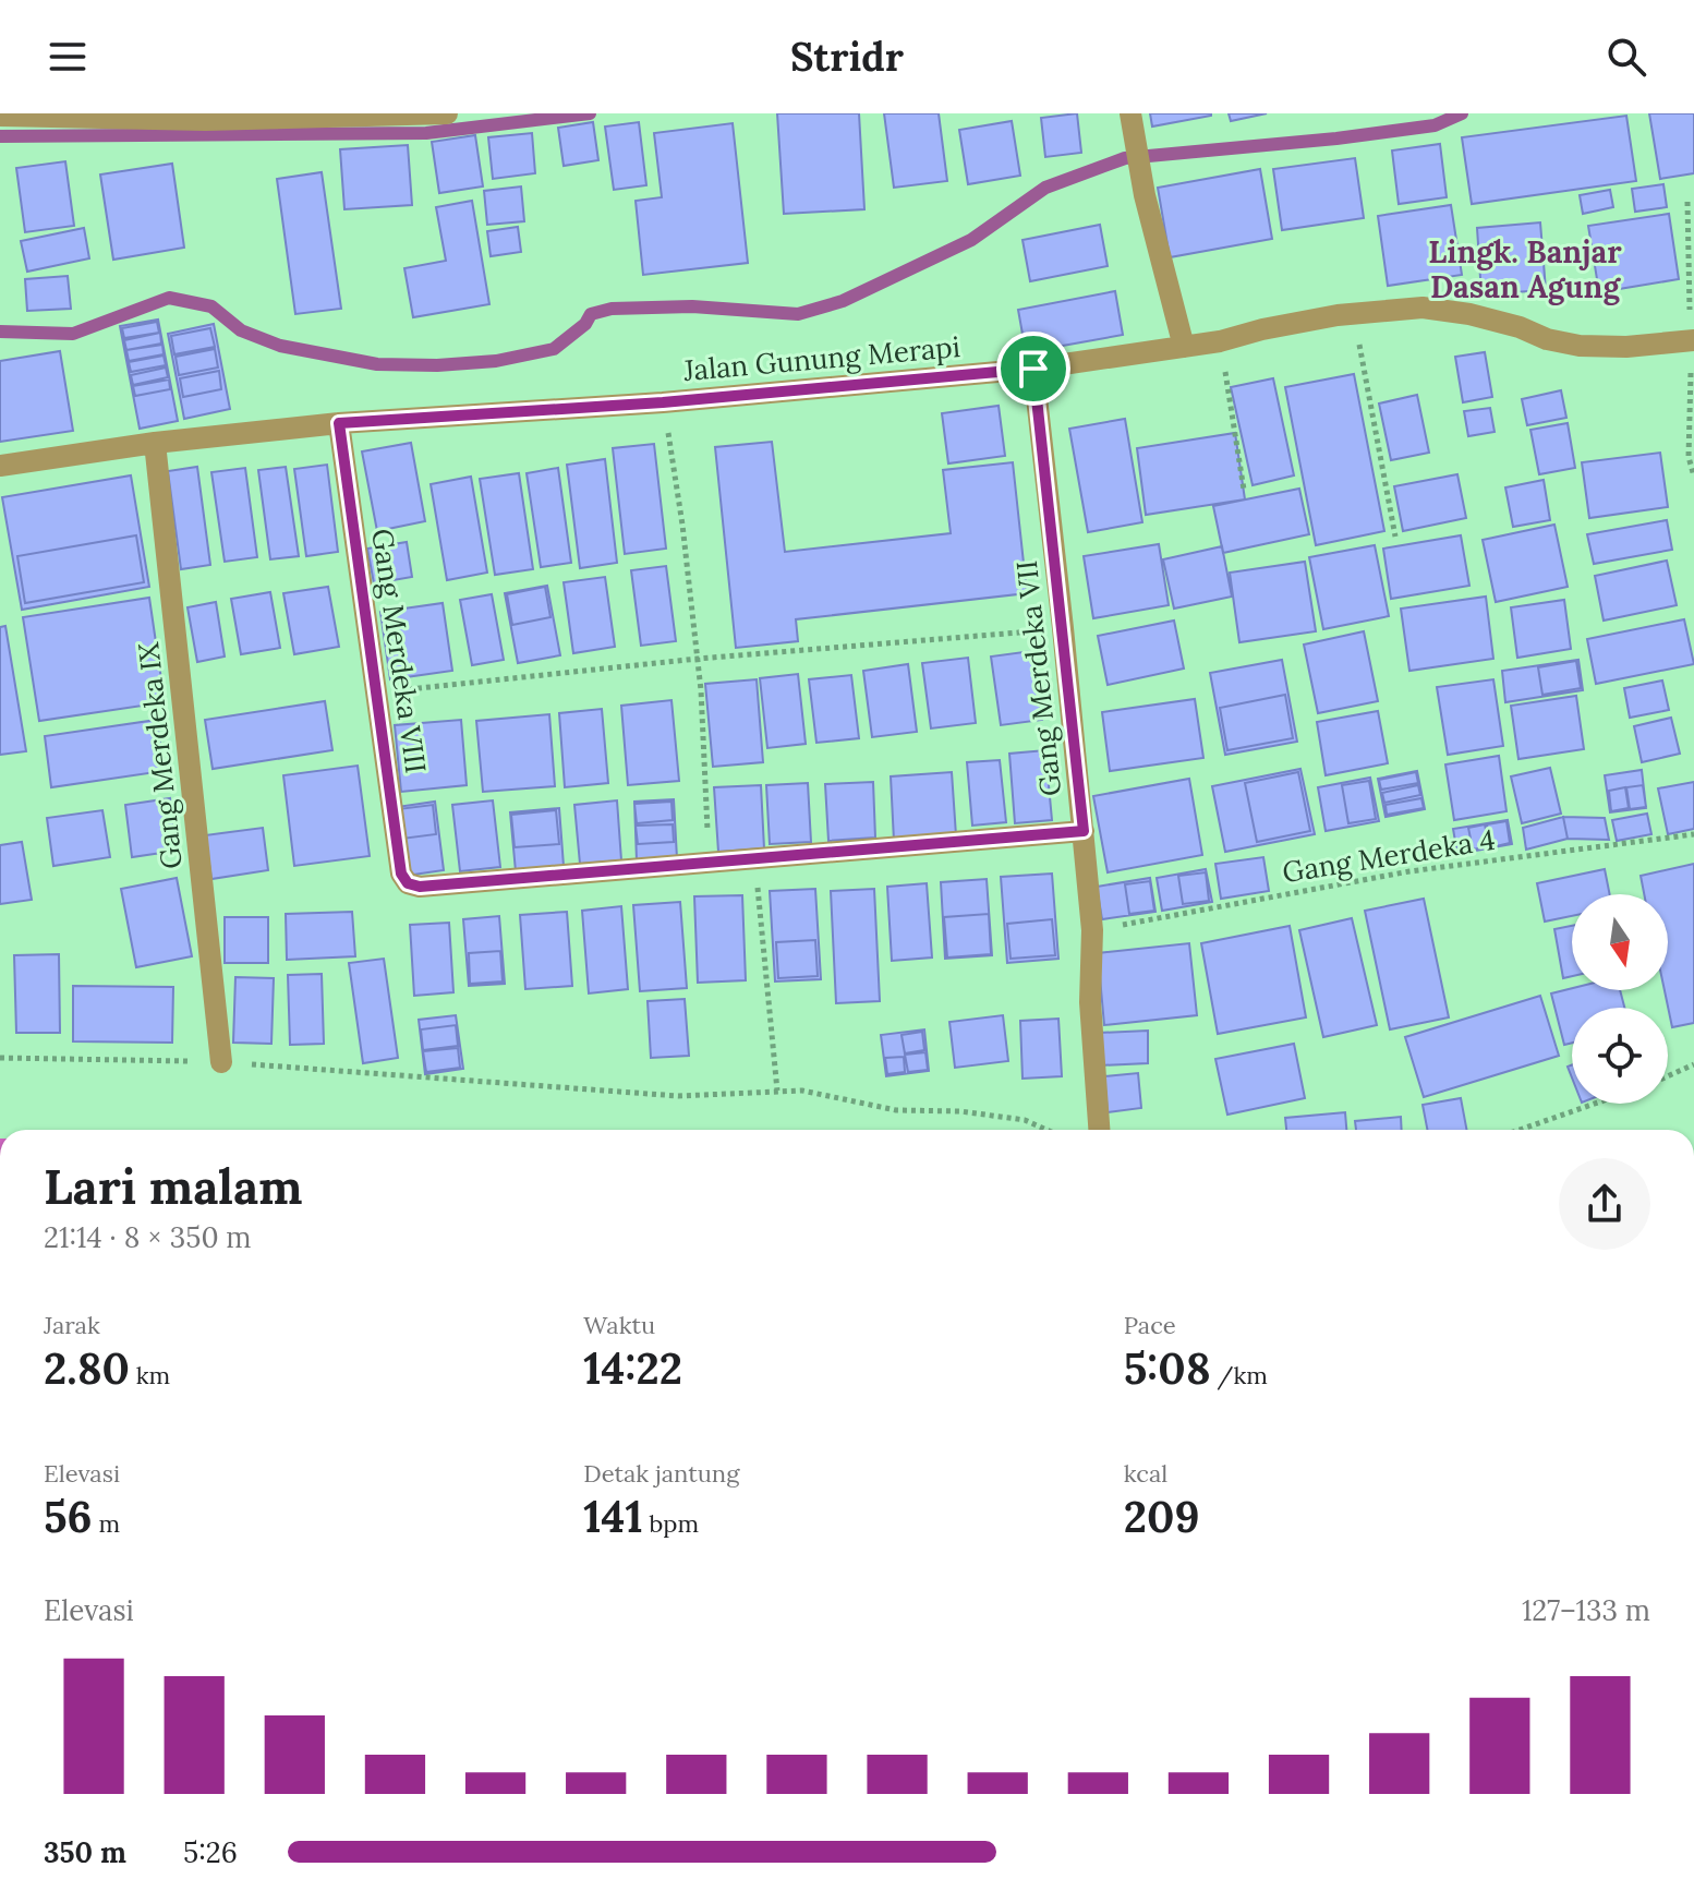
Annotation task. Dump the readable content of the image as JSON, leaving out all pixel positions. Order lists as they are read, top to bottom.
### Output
{
  "streets": {
    "street": [
      "Jalan Gunung Merapi",
      "Gang Merdeka VIII",
      "Gang Merdeka VII",
      "Gang Merdeka IX"
    ],
    "path": ["Gang Merdeka 4"]
  },
  "crossings": [
    ["Jalan Gunung Merapi", "Gang Merdeka VIII"],
    ["Jalan Gunung Merapi", "Gang Merdeka VII"],
    ["Jalan Gunung Merapi", "Gang Merdeka IX"],
    ["Gang Merdeka VII", "Gang Merdeka 4"]
  ],
  "districts": ["Lingk. Banjar Dasan Agung"],
  "north": "bottom",
  "page": {
    "header": "Stridr",
    "heading": ["Lari malam", "21:14 · 8 × 350 m"],
    "stats": [
      ["Jarak", "2.80 km"],
      ["Waktu", "14:22"],
      ["Pace", "5:08 /km"],
      ["Elevasi", "56 m"],
      ["Detak jantung", "141 bpm"],
      ["kcal", "209"]
    ],
    "chart": ["Elevasi", "127–133 m"],
    "list": [
      {
        "name": "350 m",
        "note": "5:26"
      }
    ]
  }
}
